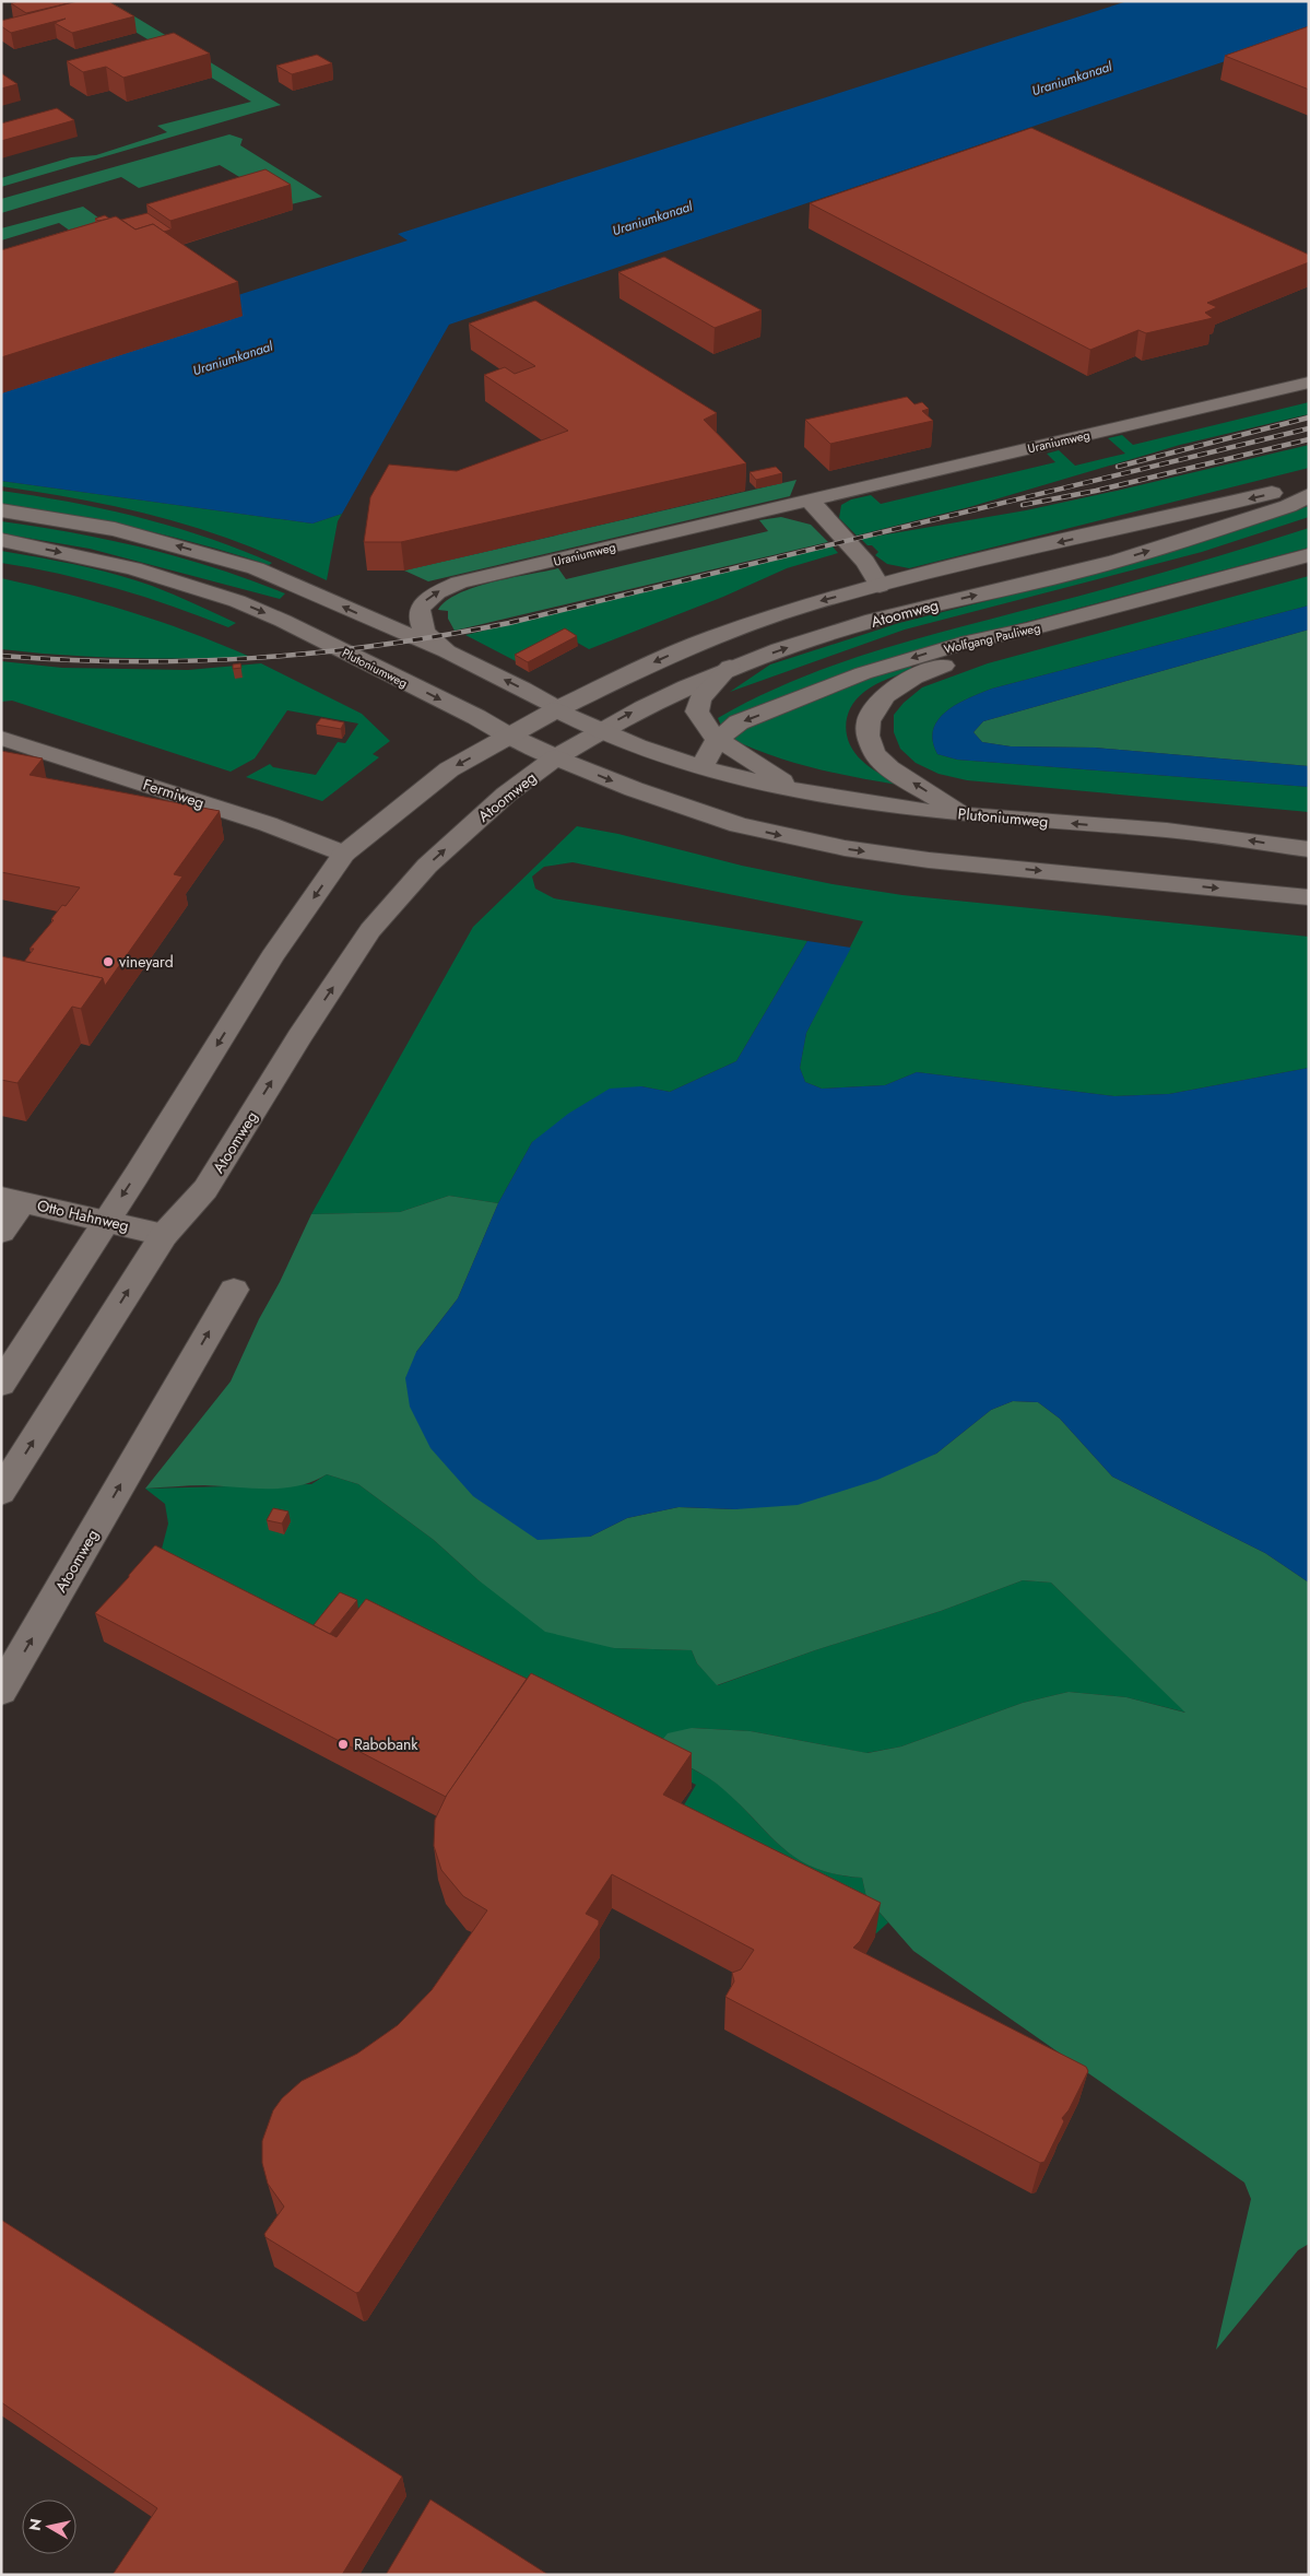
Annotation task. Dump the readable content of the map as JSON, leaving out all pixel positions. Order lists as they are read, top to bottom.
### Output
{
  "streets": {
    "street": [
      "Uraniumweg",
      "Atoomweg",
      "Wolfgang Pauliweg",
      "Plutoniumweg",
      "Fermiweg",
      "Otto Hahnweg"
    ]
  },
  "crossings": [
    ["Uraniumweg", "Plutoniumweg"],
    ["Atoomweg", "Plutoniumweg"],
    ["Atoomweg", "Otto Hahnweg"],
    ["Wolfgang Pauliweg", "Plutoniumweg"]
  ],
  "water": ["Uraniumkanaal"],
  "places": ["vineyard", "Rabobank"],
  "north": "left"
}
